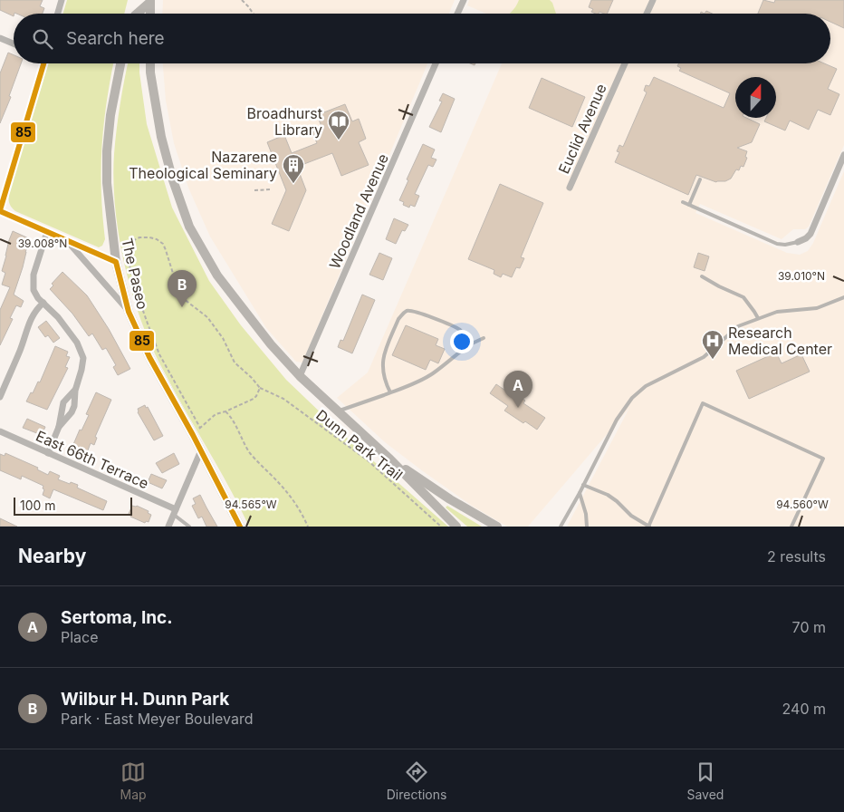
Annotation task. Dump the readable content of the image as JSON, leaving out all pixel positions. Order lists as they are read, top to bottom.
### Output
{
  "streets": {
    "main road": ["The Paseo"],
    "street": ["Euclid Avenue", "Woodland Avenue", "East 66th Terrace"],
    "path": ["Dunn Park Trail"]
  },
  "places": {
    "library": ["Broadhurst Library"],
    "building": ["Nazarene Theological Seminary"],
    "hospital": ["Research Medical Center"]
  },
  "lines": ["transit line 85"],
  "scale_bar": "100 m",
  "north": "top",
  "page": {
    "search": "Search here",
    "pins": ["B", "A"],
    "scale": "100 m",
    "heading": ["Nearby", "2 results"],
    "list": [
      {
        "mark": "A",
        "name": "Sertoma, Inc.",
        "note": "Place",
        "value": "70 m"
      },
      {
        "mark": "B",
        "name": "Wilbur H. Dunn Park",
        "note": "Park · East Meyer Boulevard",
        "value": "240 m"
      }
    ],
    "nav": ["Map", "Directions", "Saved"]
  },
  "coordinates": [
    "39.008°N",
    "39.010°N",
    "94.565°W",
    "94.560°W"
  ]
}
